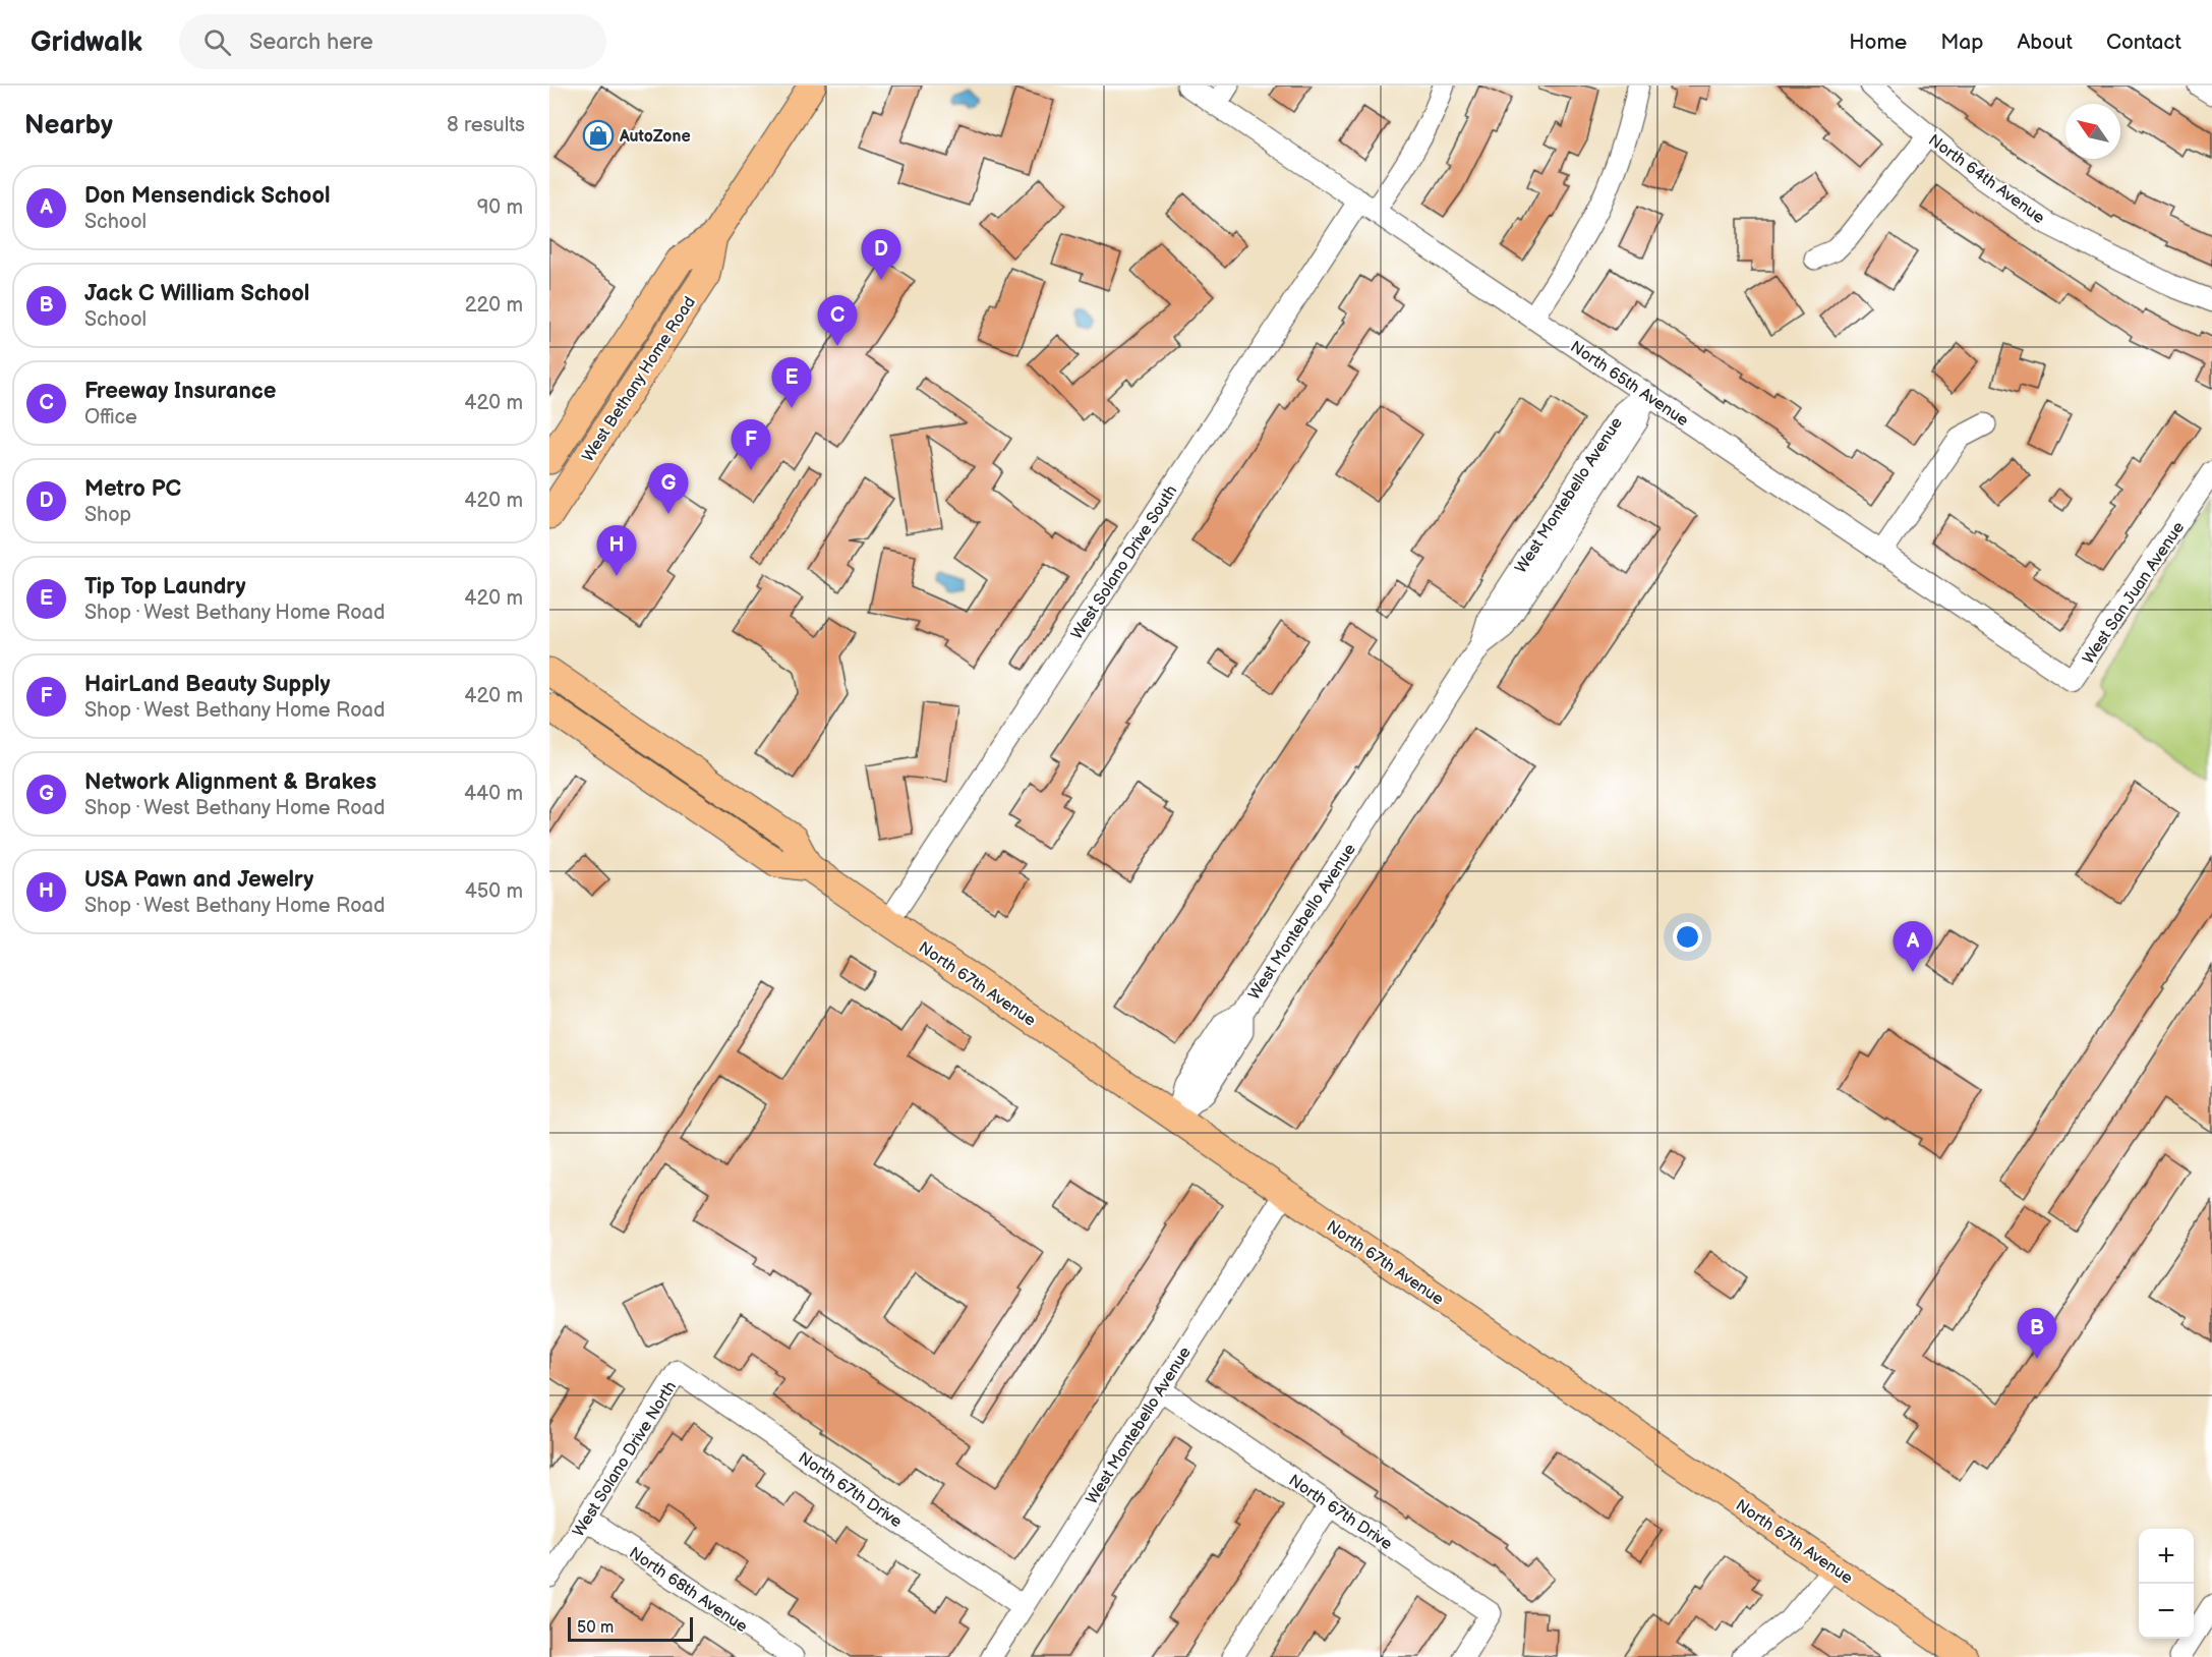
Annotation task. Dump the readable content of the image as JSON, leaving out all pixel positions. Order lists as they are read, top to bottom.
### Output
{
  "streets": {
    "main road": ["West Bethany Home Road", "North 67th Avenue"],
    "street": [
      "North 64th Avenue",
      "North 65th Avenue",
      "West Montebello Avenue",
      "West Solano Drive South",
      "West San Juan Avenue",
      "West Solano Drive North",
      "North 67th Drive",
      "North 68th Avenue"
    ]
  },
  "crossings": [
    ["North 65th Avenue", "West Montebello Avenue"],
    ["North 65th Avenue", "West Solano Drive South"],
    ["North 65th Avenue", "West San Juan Avenue"],
    ["West Montebello Avenue", "North 67th Avenue"],
    ["West Montebello Avenue", "North 67th Drive"],
    ["West Solano Drive South", "North 67th Avenue"],
    ["West Solano Drive North", "North 67th Drive"],
    ["West Solano Drive North", "North 68th Avenue"]
  ],
  "places": {
    "shop": ["AutoZone"]
  },
  "scale_bar": "50 m",
  "north": "top left",
  "page": {
    "header": "Gridwalk",
    "search": "Search here",
    "nav": [
      "Home",
      "Map",
      "About",
      "Contact"
    ],
    "heading": ["Nearby", "8 results"],
    "list": [
      {
        "mark": "A",
        "name": "Don Mensendick School",
        "note": "School",
        "value": "90 m"
      },
      {
        "mark": "B",
        "name": "Jack C William School",
        "note": "School",
        "value": "220 m"
      },
      {
        "mark": "C",
        "name": "Freeway Insurance",
        "note": "Office",
        "value": "420 m"
      },
      {
        "mark": "D",
        "name": "Metro PC",
        "note": "Shop",
        "value": "420 m"
      },
      {
        "mark": "E",
        "name": "Tip Top Laundry",
        "note": "Shop · West Bethany Home Road",
        "value": "420 m"
      },
      {
        "mark": "F",
        "name": "HairLand Beauty Supply",
        "note": "Shop · West Bethany Home Road",
        "value": "420 m"
      },
      {
        "mark": "G",
        "name": "Network Alignment & Brakes",
        "note": "Shop · West Bethany Home Road",
        "value": "440 m"
      },
      {
        "mark": "H",
        "name": "USA Pawn and Jewelry",
        "note": "Shop · West Bethany Home Road",
        "value": "450 m"
      }
    ],
    "pins": [
      "D",
      "C",
      "E",
      "F",
      "G",
      "H",
      "A",
      "B"
    ],
    "map_buttons": ["+", "−"],
    "scale": "50 m"
  }
}
